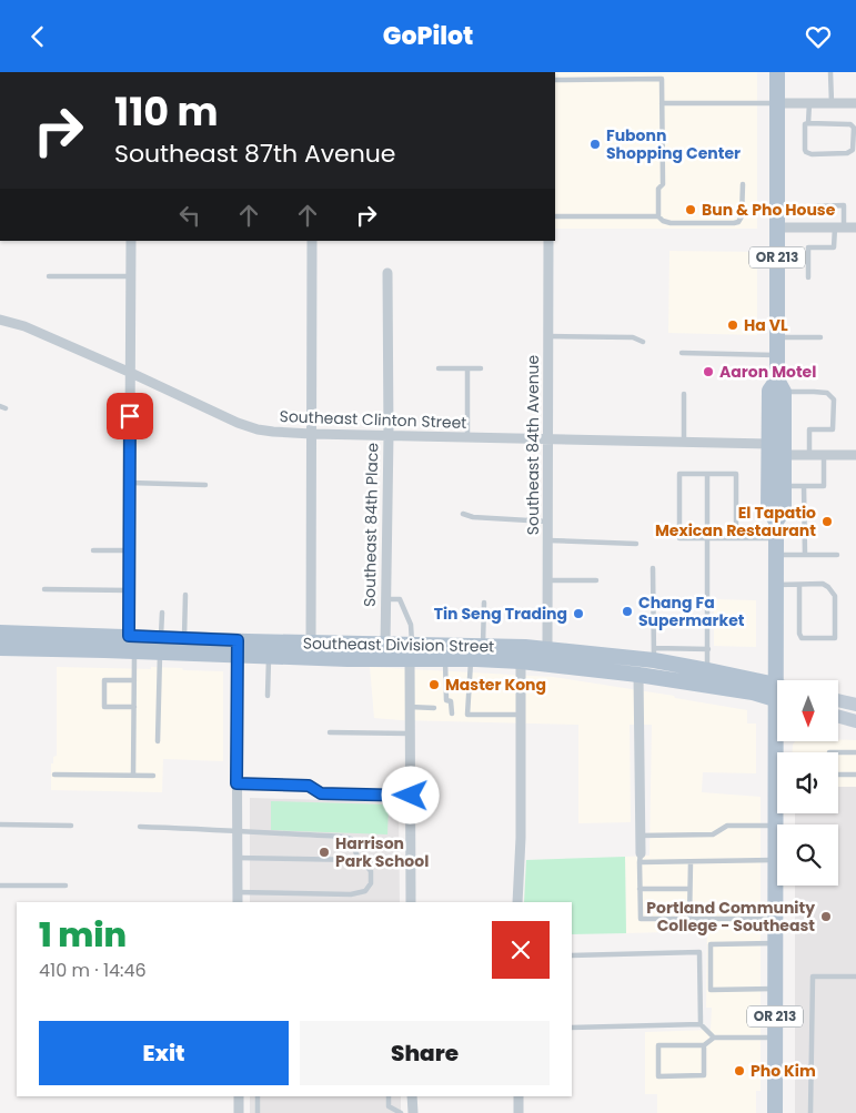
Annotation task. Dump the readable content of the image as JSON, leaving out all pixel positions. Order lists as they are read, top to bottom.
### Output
{
  "streets": {
    "main road": ["OR 213", "Southeast Division Street"],
    "street": ["Southeast Clinton Street", "Southeast 84th Avenue", "Southeast 84th Place"]
  },
  "crossings": [
    ["OR 213", "Southeast Clinton Street"],
    ["Southeast Clinton Street", "Southeast 84th Avenue"],
    ["Southeast Clinton Street", "Southeast 84th Place"],
    ["Southeast 84th Avenue", "Southeast Division Street"],
    ["Southeast 84th Place", "Southeast Division Street"]
  ],
  "places": [
    "Fubonn Shopping Center",
    "Bun & Pho House",
    "Ha VL",
    "Aaron Motel",
    "El Tapatio Mexican Restaurant",
    "Chang Fa Supermarket",
    "Tin Seng Trading",
    "Master Kong",
    "Harrison Park School",
    "Portland Community College - Southeast",
    "Pho Kim"
  ],
  "north": "bottom",
  "page": {
    "header": "GoPilot",
    "turn": ["110 m", "Southeast 87th Avenue"],
    "heading": ["1 min", "410 m · 14:46"],
    "buttons": ["Exit", "Share"]
  }
}
